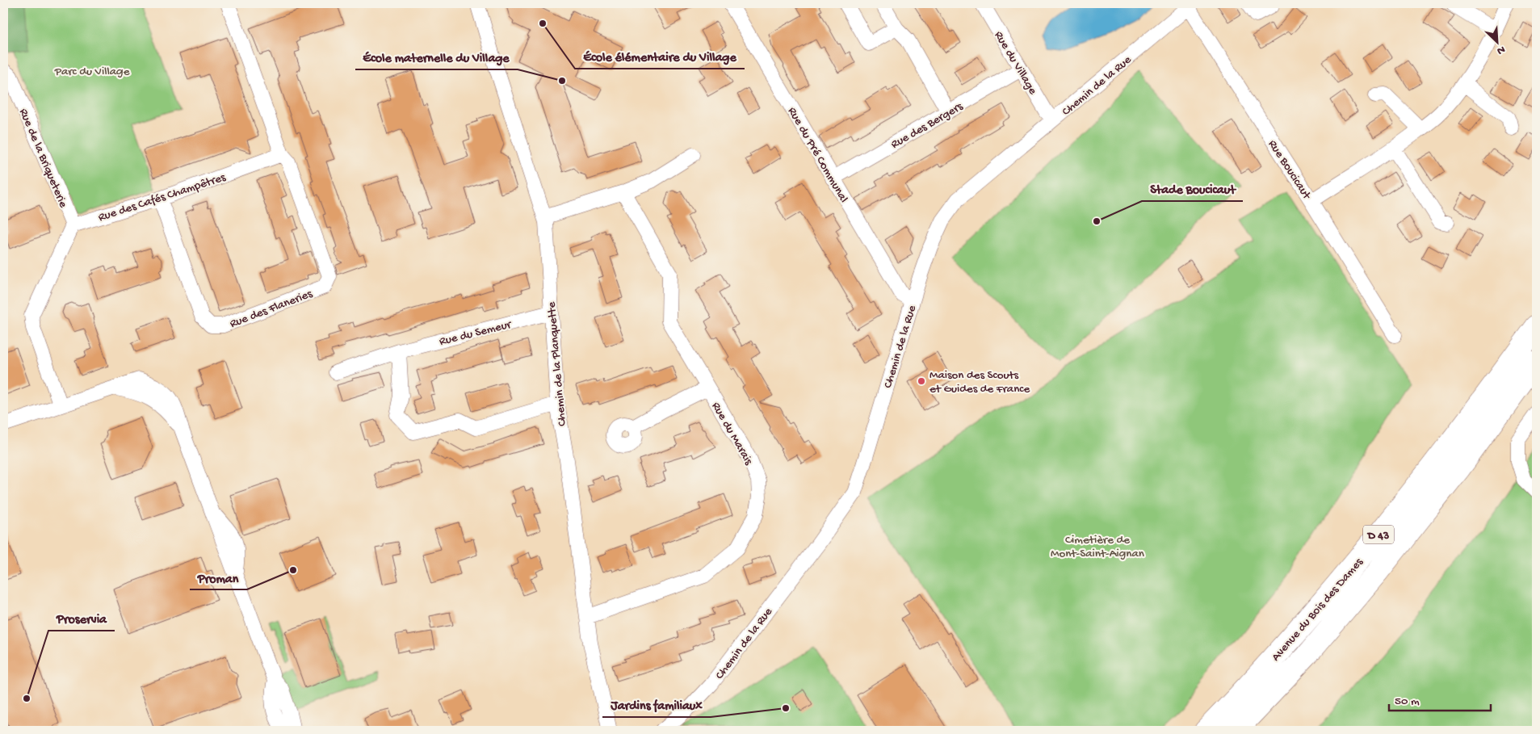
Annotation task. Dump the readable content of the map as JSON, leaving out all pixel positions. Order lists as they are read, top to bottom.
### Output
{
  "streets": {
    "highway": ["D 43", "Avenue du Bois des Dames"],
    "street": [
      "Rue du Village",
      "Chemin de la Rue",
      "Rue des Bergers",
      "Rue du Pré Communal",
      "Rue de la Briqueterie",
      "Rue Boucicaut",
      "Rue des Cafés Champêtres",
      "Rue des Flaneries",
      "Rue du Semeur",
      "Chemin de la Planquette",
      "Rue du Marais"
    ]
  },
  "crossings": [
    ["Rue du Village", "Chemin de la Rue"],
    ["Rue du Village", "Rue des Bergers"],
    ["Chemin de la Rue", "Rue du Pré Communal"],
    ["Chemin de la Rue", "Rue Boucicaut"],
    ["Rue des Bergers", "Rue du Pré Communal"],
    ["Rue de la Briqueterie", "Rue des Cafés Champêtres"],
    ["Rue des Cafés Champêtres", "Rue des Flaneries"],
    ["Rue du Semeur", "Chemin de la Planquette"],
    ["Chemin de la Planquette", "Rue du Marais"]
  ],
  "parks": ["Parc du Village", "Cimetière de Mont-Saint-Aignan"],
  "places": [
    "École élémentaire du Village",
    "École maternelle du Village",
    "Stade Boucicaut",
    "Maison des Scouts et Guides de France",
    "Proman",
    "Proservia",
    "Jardins familiaux"
  ],
  "scale_bar": "50 m",
  "north": "bottom right"
}
